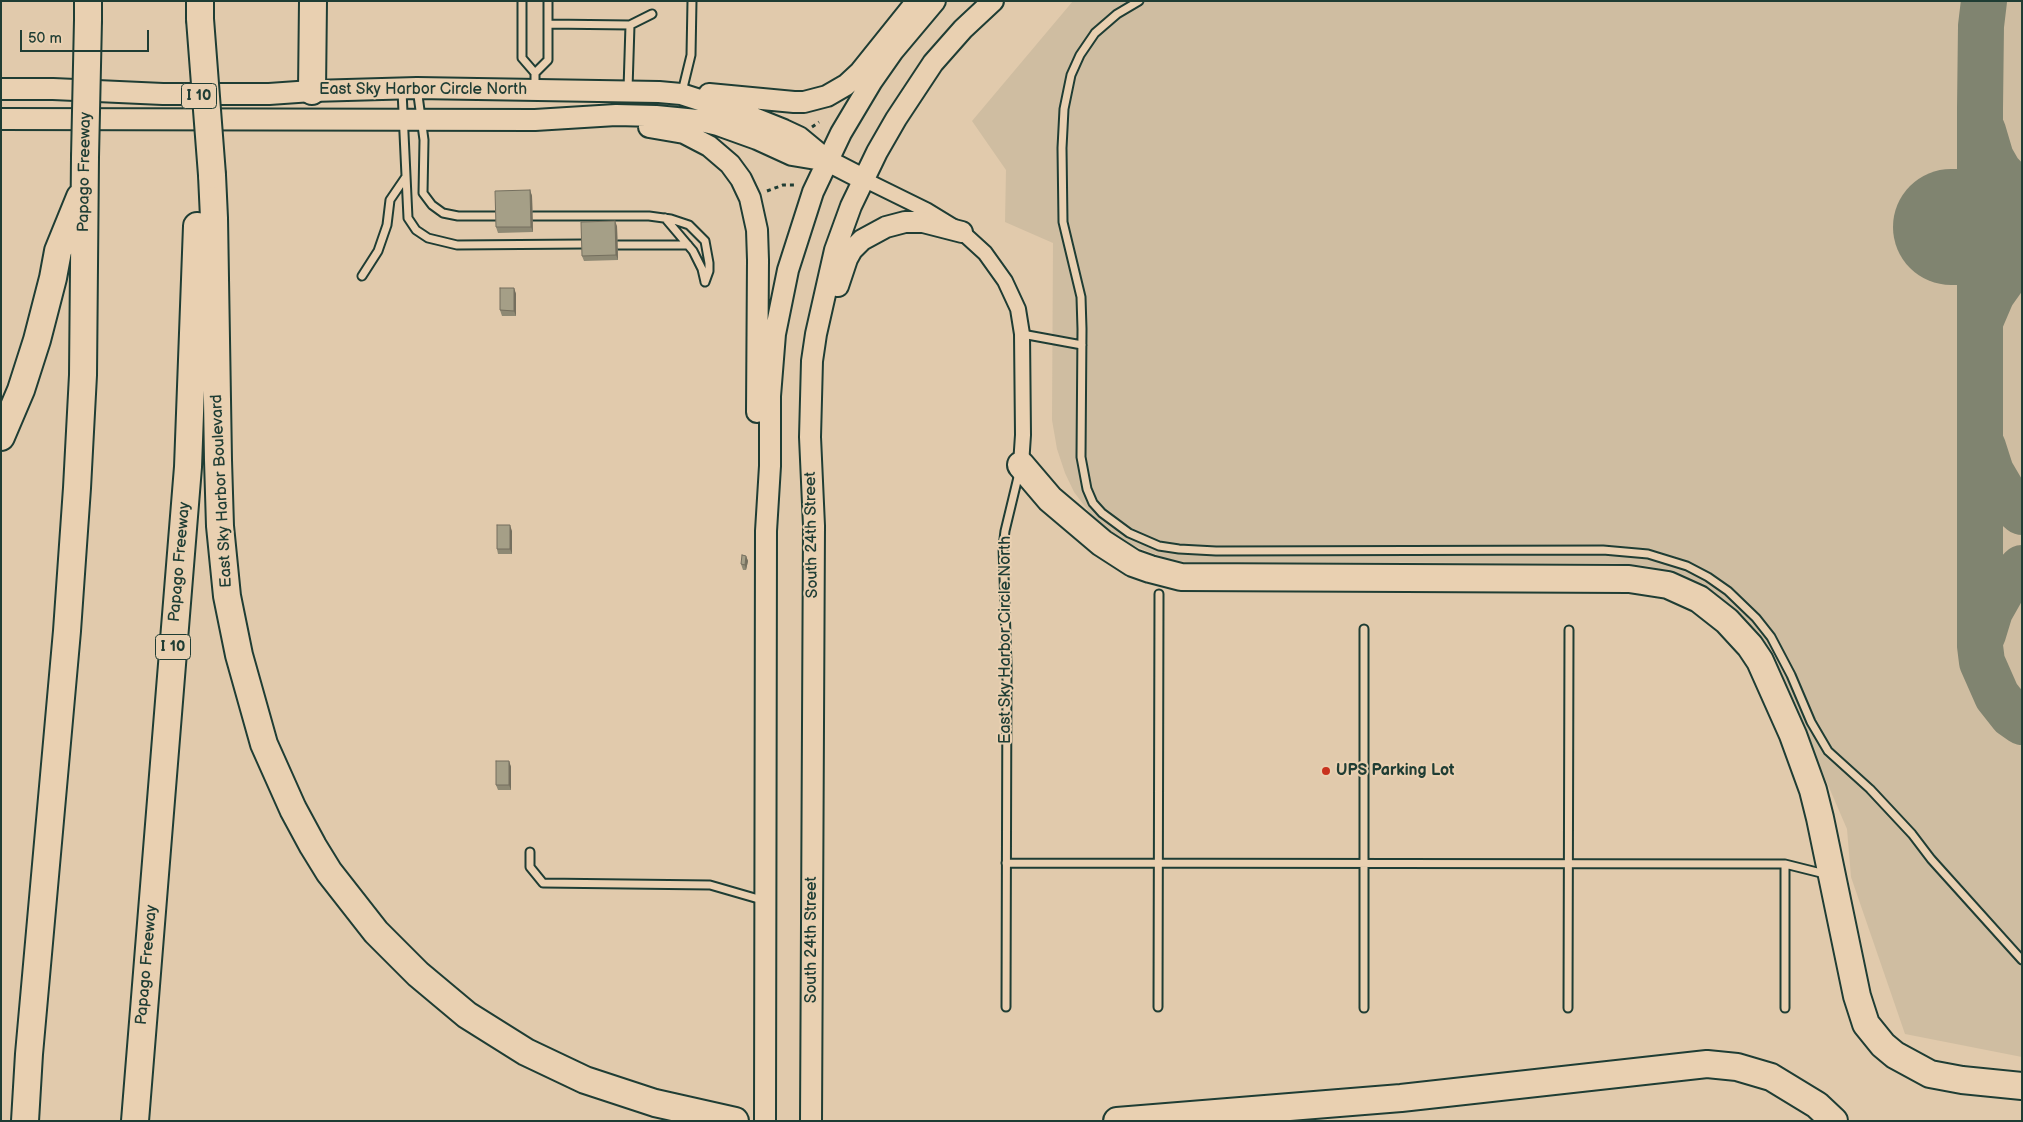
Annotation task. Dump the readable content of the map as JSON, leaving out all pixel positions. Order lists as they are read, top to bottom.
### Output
{
  "streets": {
    "highway": ["I 10", "Papago Freeway", "East Sky Harbor Boulevard"],
    "main road": ["East Sky Harbor Circle North", "South 24th Street"]
  },
  "crossings": [
    ["East Sky Harbor Circle North", "South 24th Street"],
    ["Papago Freeway", "East Sky Harbor Boulevard"]
  ],
  "places": ["UPS Parking Lot"],
  "scale_bar": "50 m"
}
